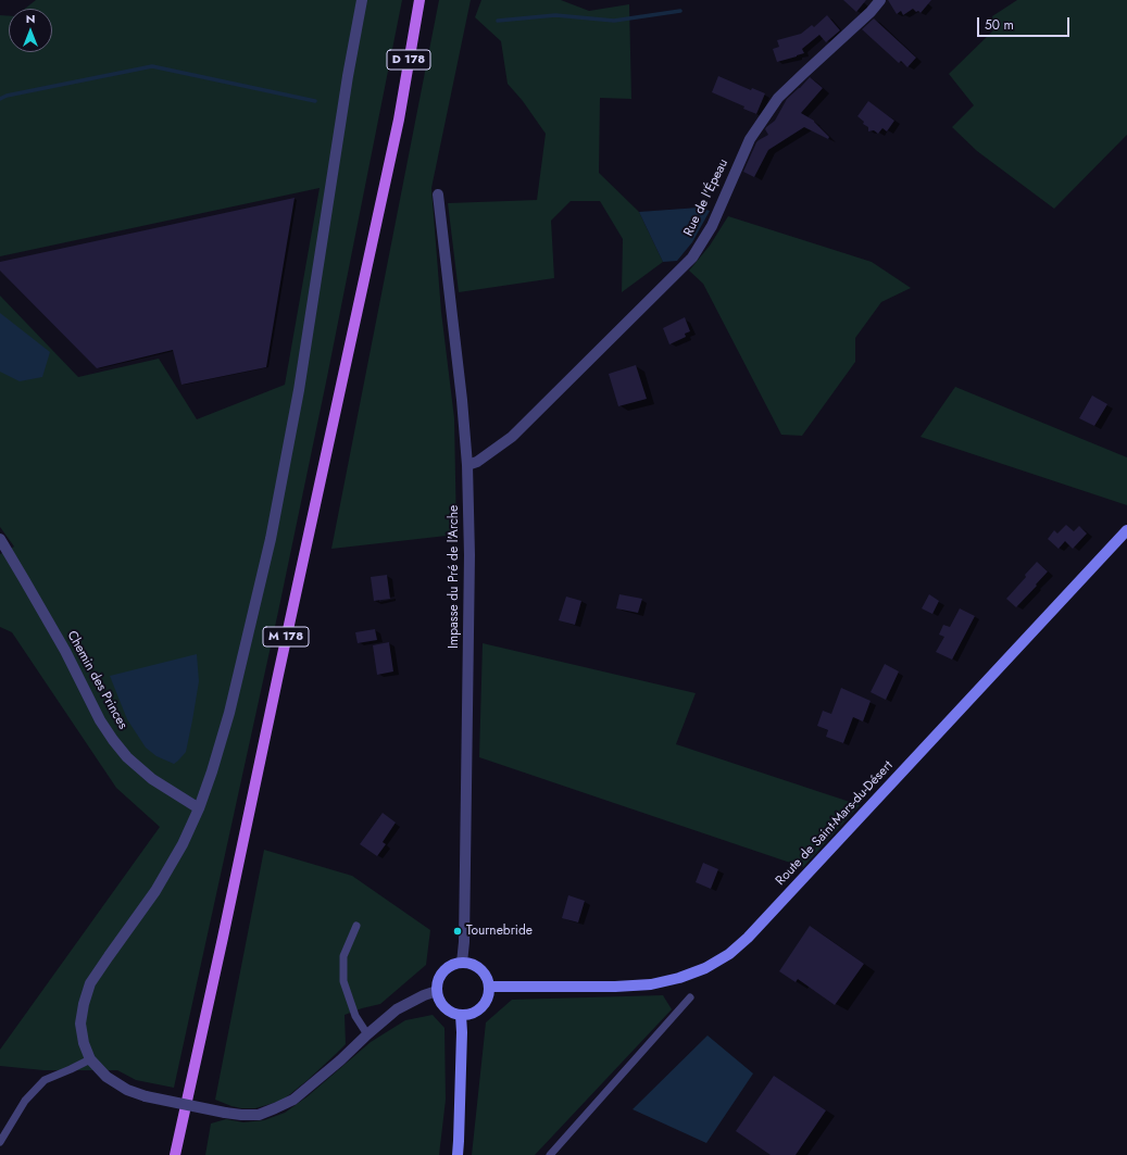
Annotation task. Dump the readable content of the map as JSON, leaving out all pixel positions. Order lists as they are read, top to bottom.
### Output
{
  "streets": {
    "main road": ["D 178", "M 178", "Route de Saint-Mars-du-Désert"],
    "street": ["Rue de l'Épeau", "Impasse du Pré de l'Arche", "Chemin des Princes"]
  },
  "crossings": [
    ["D 178", "M 178"],
    ["Rue de l'Épeau", "Impasse du Pré de l'Arche"],
    ["Impasse du Pré de l'Arche", "Route de Saint-Mars-du-Désert"]
  ],
  "places": ["Tournebride"],
  "scale_bar": "50 m",
  "north": "top"
}
